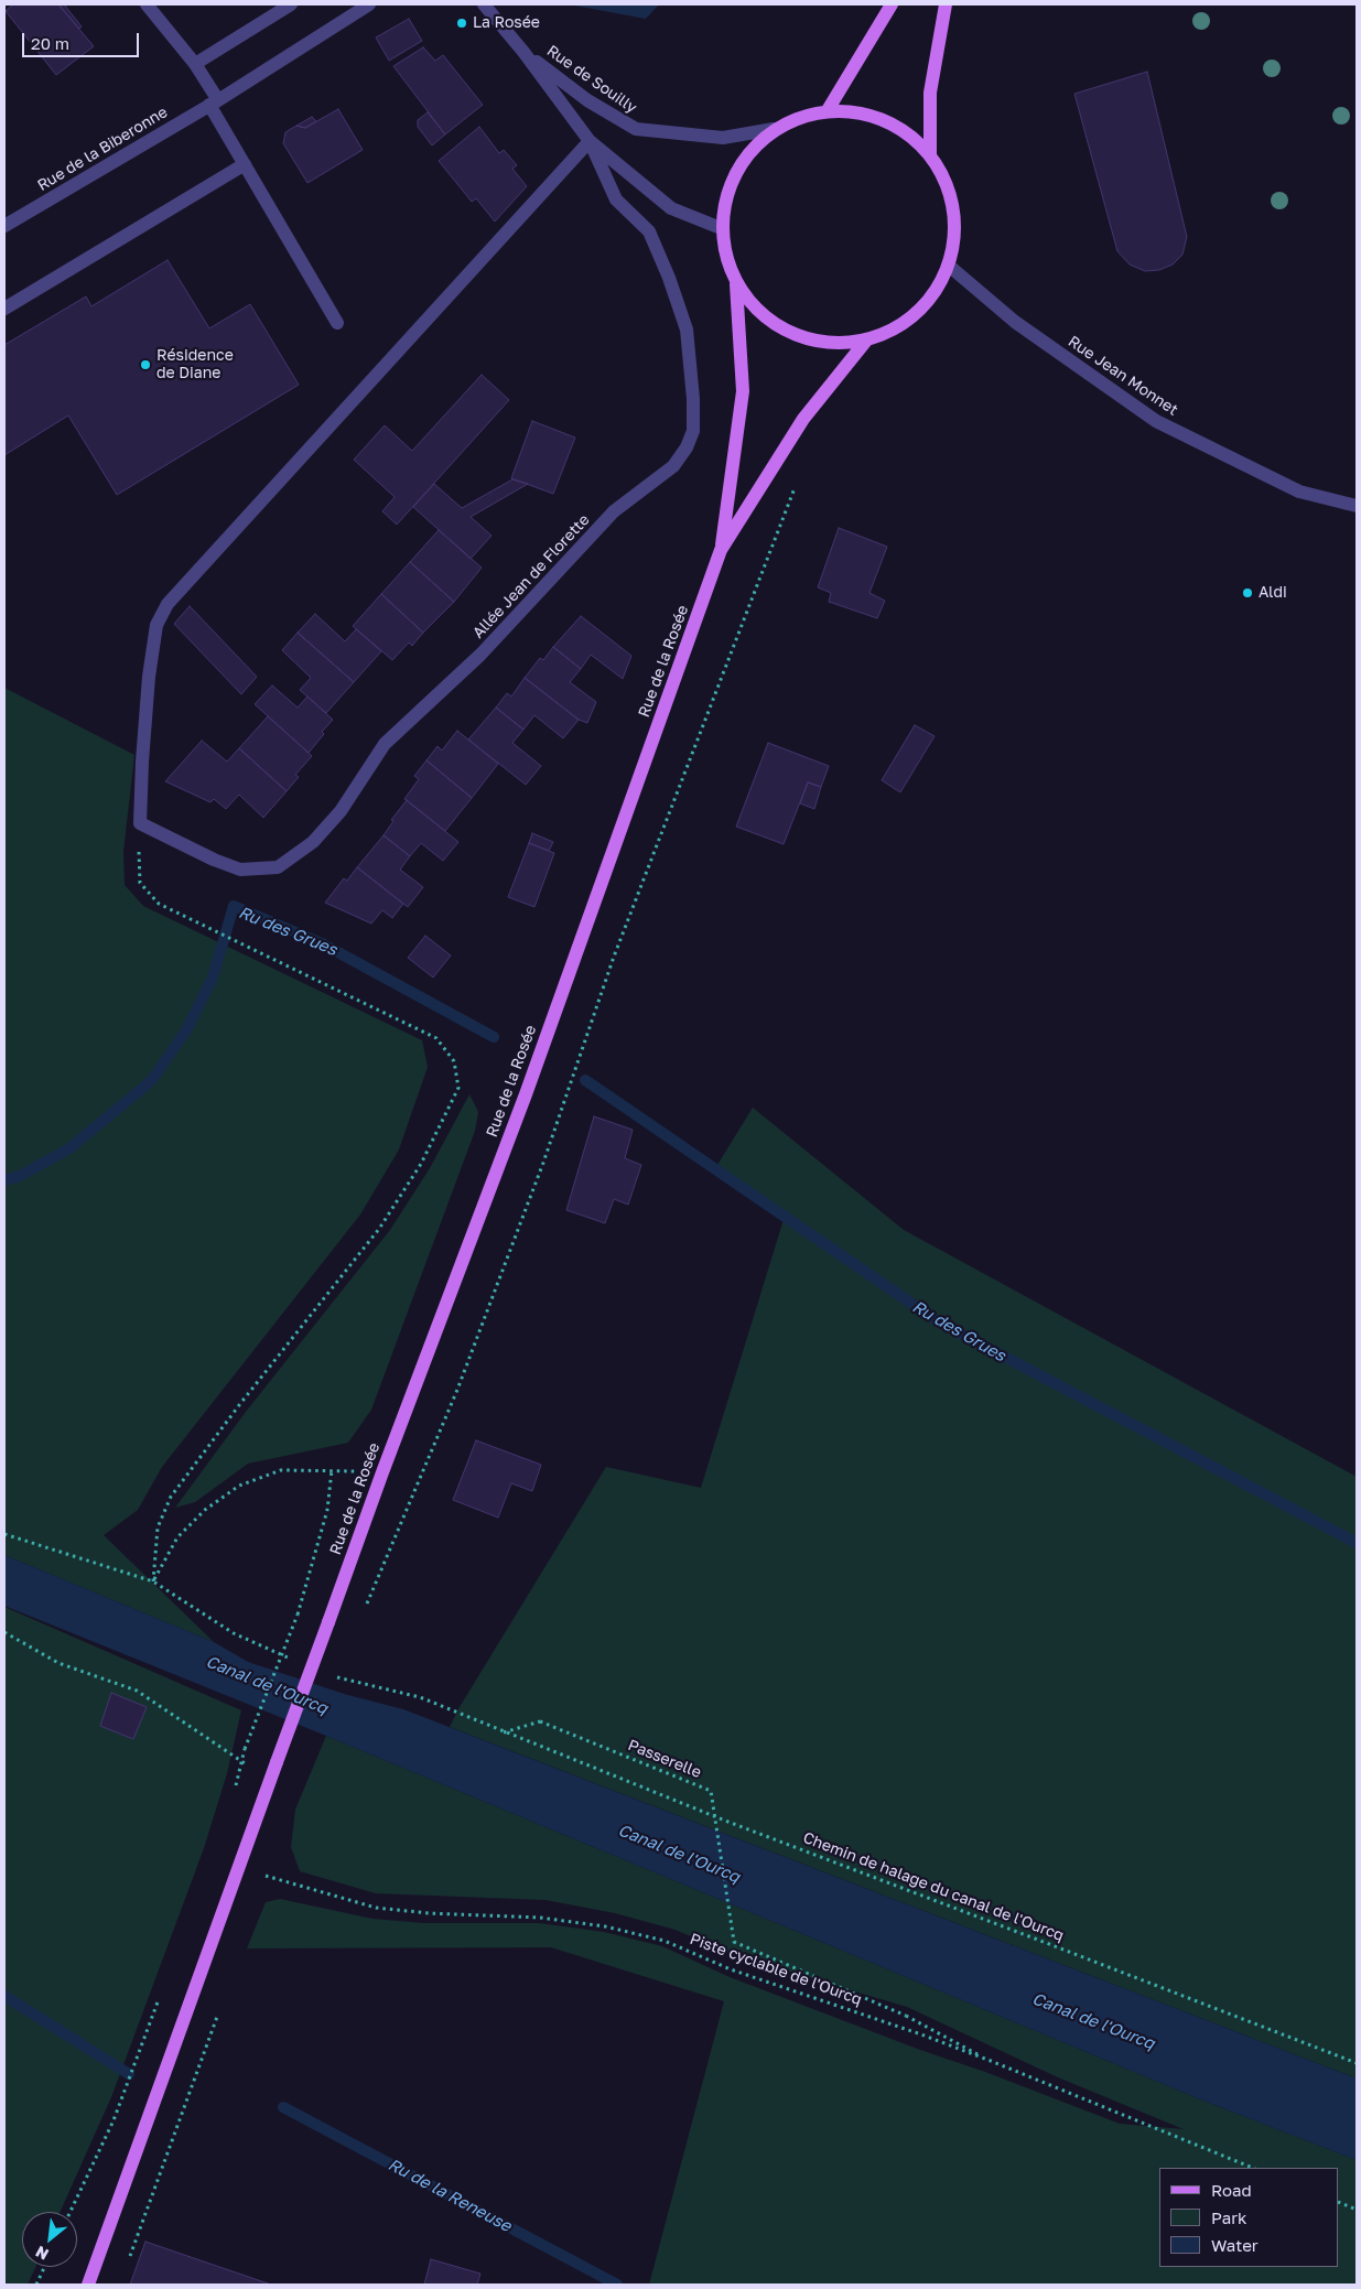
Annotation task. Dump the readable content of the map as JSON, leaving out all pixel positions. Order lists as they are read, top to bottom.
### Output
{
  "streets": {
    "main road": ["Rue de la Rosée"],
    "street": [
      "Rue de Souilly",
      "Rue de la Biberonne",
      "Rue Jean Monnet",
      "Allée Jean de Florette"
    ],
    "path": ["Passerelle", "Chemin de halage du canal de l'Ourcq", "Piste cyclable de l'Ourcq"]
  },
  "crossings": [
    ["Rue de Souilly", "Allée Jean de Florette"],
    ["Passerelle", "Chemin de halage du canal de l'Ourcq"],
    ["Passerelle", "Piste cyclable de l'Ourcq"]
  ],
  "water": ["Ru des Grues", "Canal de l'Ourcq", "Ru de la Reneuse"],
  "places": ["La Rosée", "Résidence de Diane", "Aldi"],
  "legend": ["Road", "Park", "Water"],
  "scale_bar": "20 m",
  "north": "bottom left"
}
